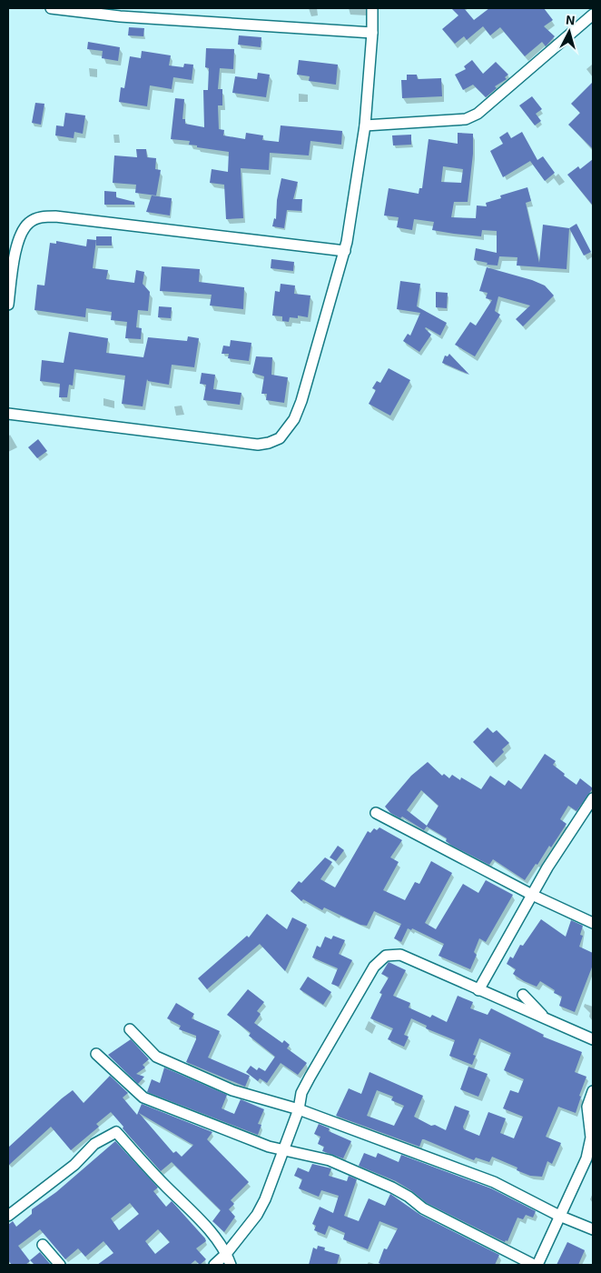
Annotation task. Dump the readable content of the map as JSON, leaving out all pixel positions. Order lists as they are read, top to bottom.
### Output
{
  "north": "top"
}
